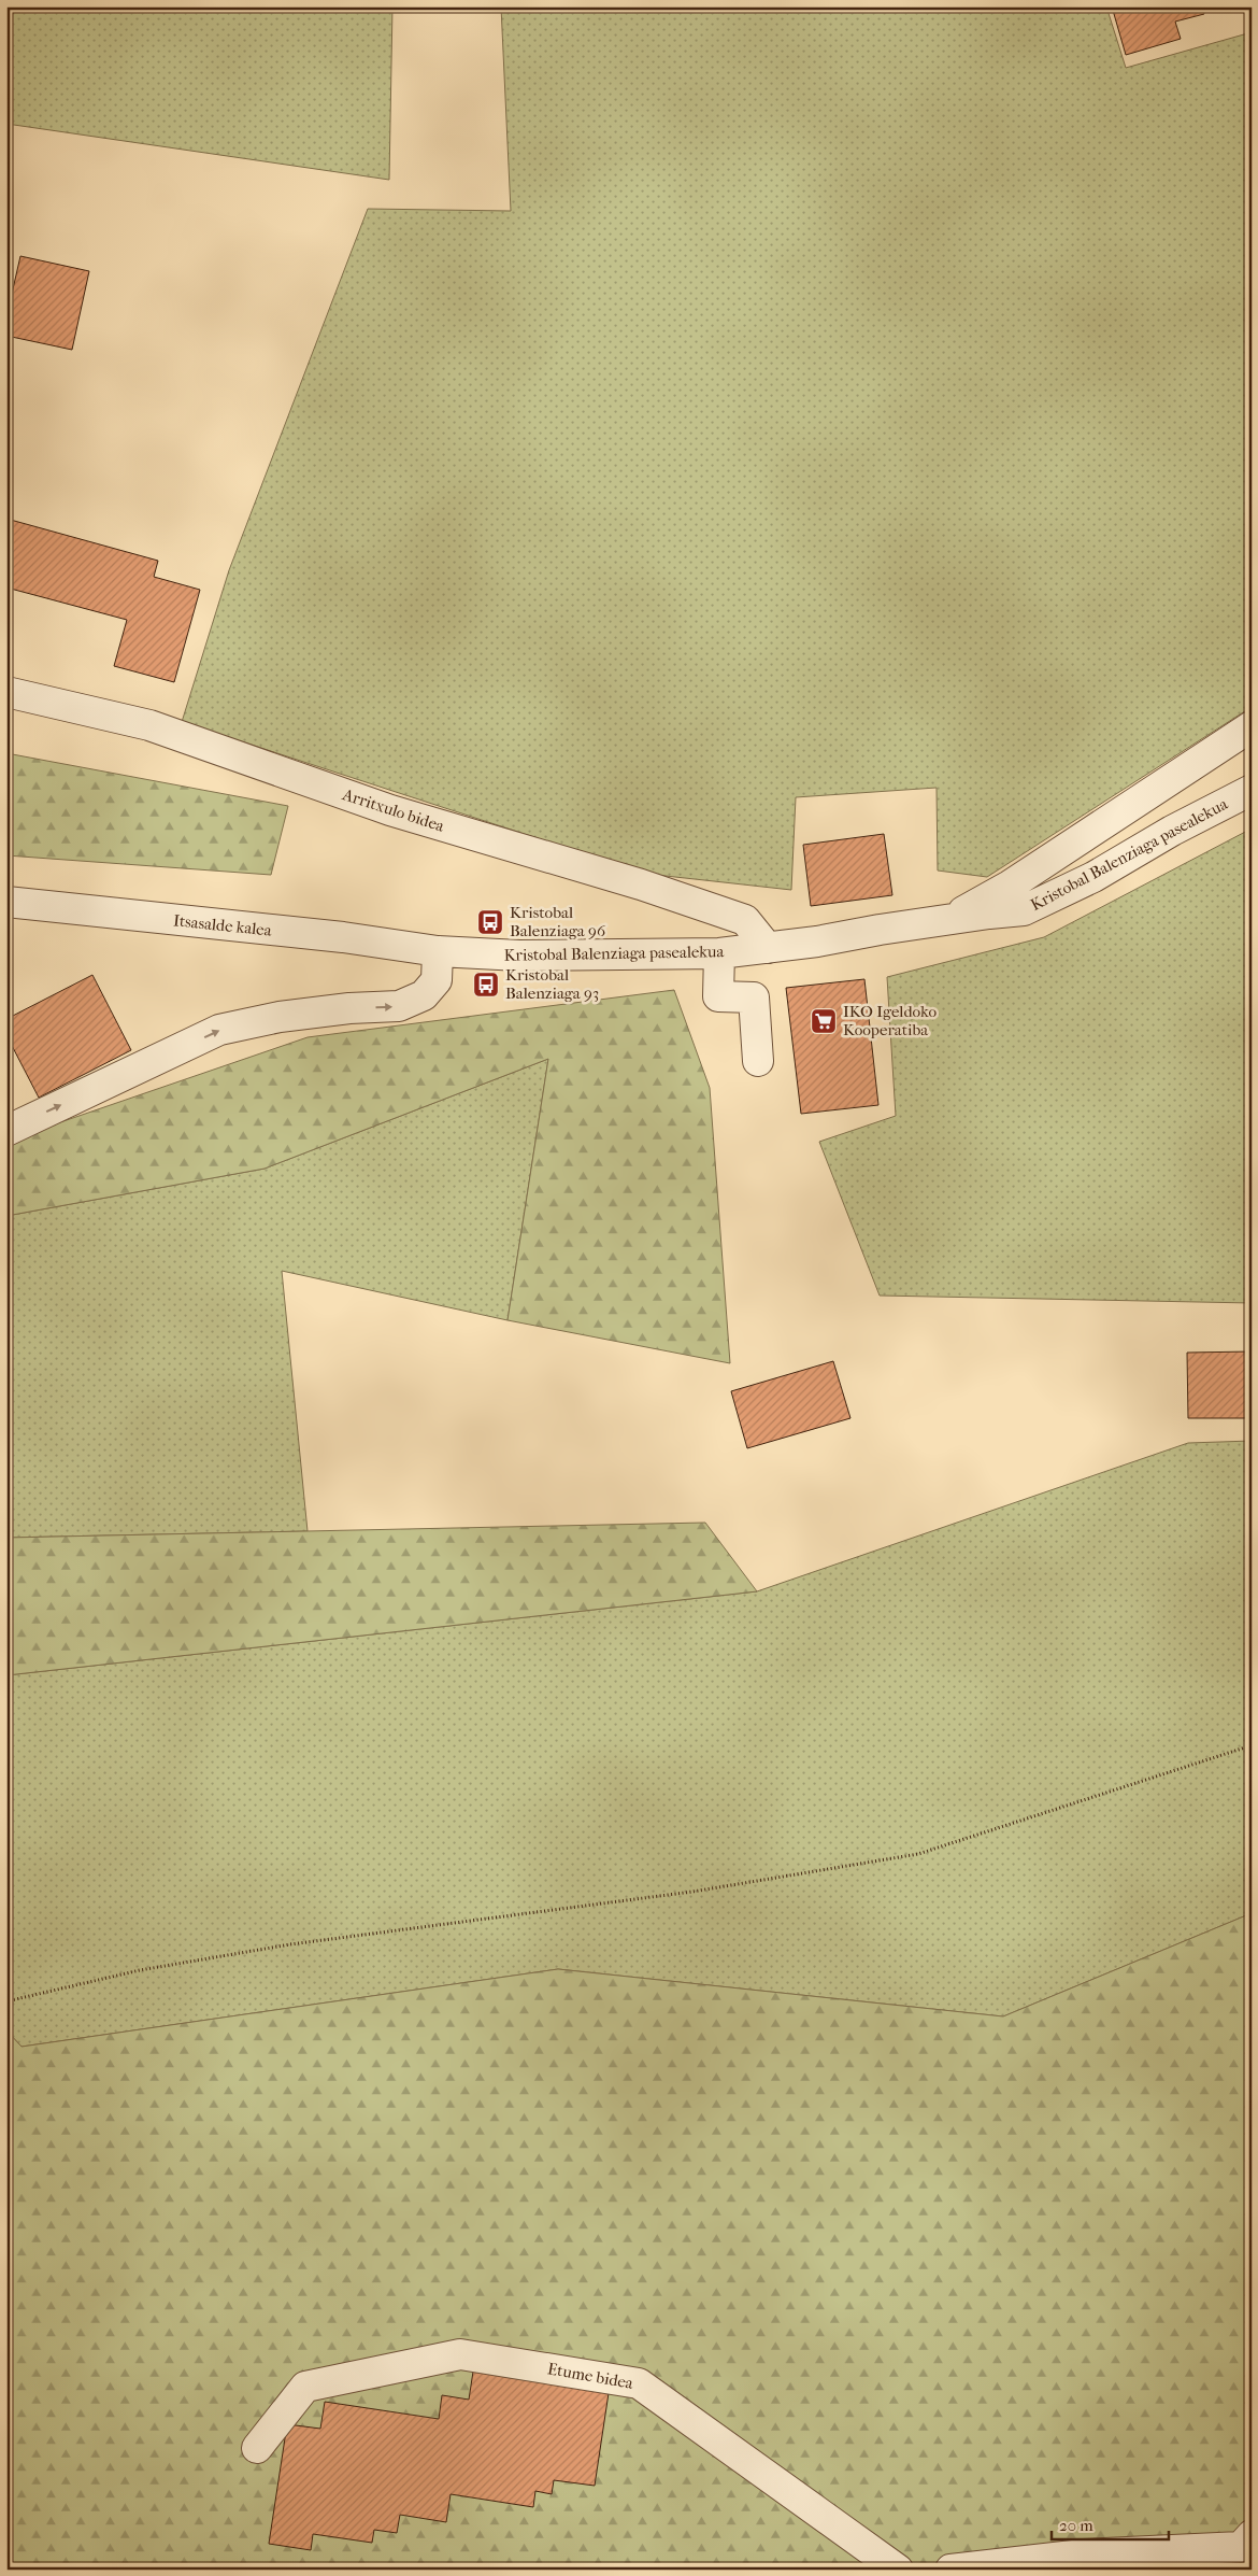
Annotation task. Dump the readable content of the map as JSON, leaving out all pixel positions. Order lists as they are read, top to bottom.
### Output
{
  "streets": {
    "street": [
      "Arritxulo bidea",
      "Kristobal Balenziaga pasealekua",
      "Itsasalde kalea",
      "Etume bidea"
    ]
  },
  "crossings": [
    ["Arritxulo bidea", "Kristobal Balenziaga pasealekua"],
    ["Kristobal Balenziaga pasealekua", "Itsasalde kalea"]
  ],
  "places": {
    "bus stop": ["Kristobal Balenziaga 96", "Kristobal Balenziaga 93"],
    "supermarket": ["IKO Igeldoko Kooperatiba"]
  },
  "scale_bar": "20 m"
}
